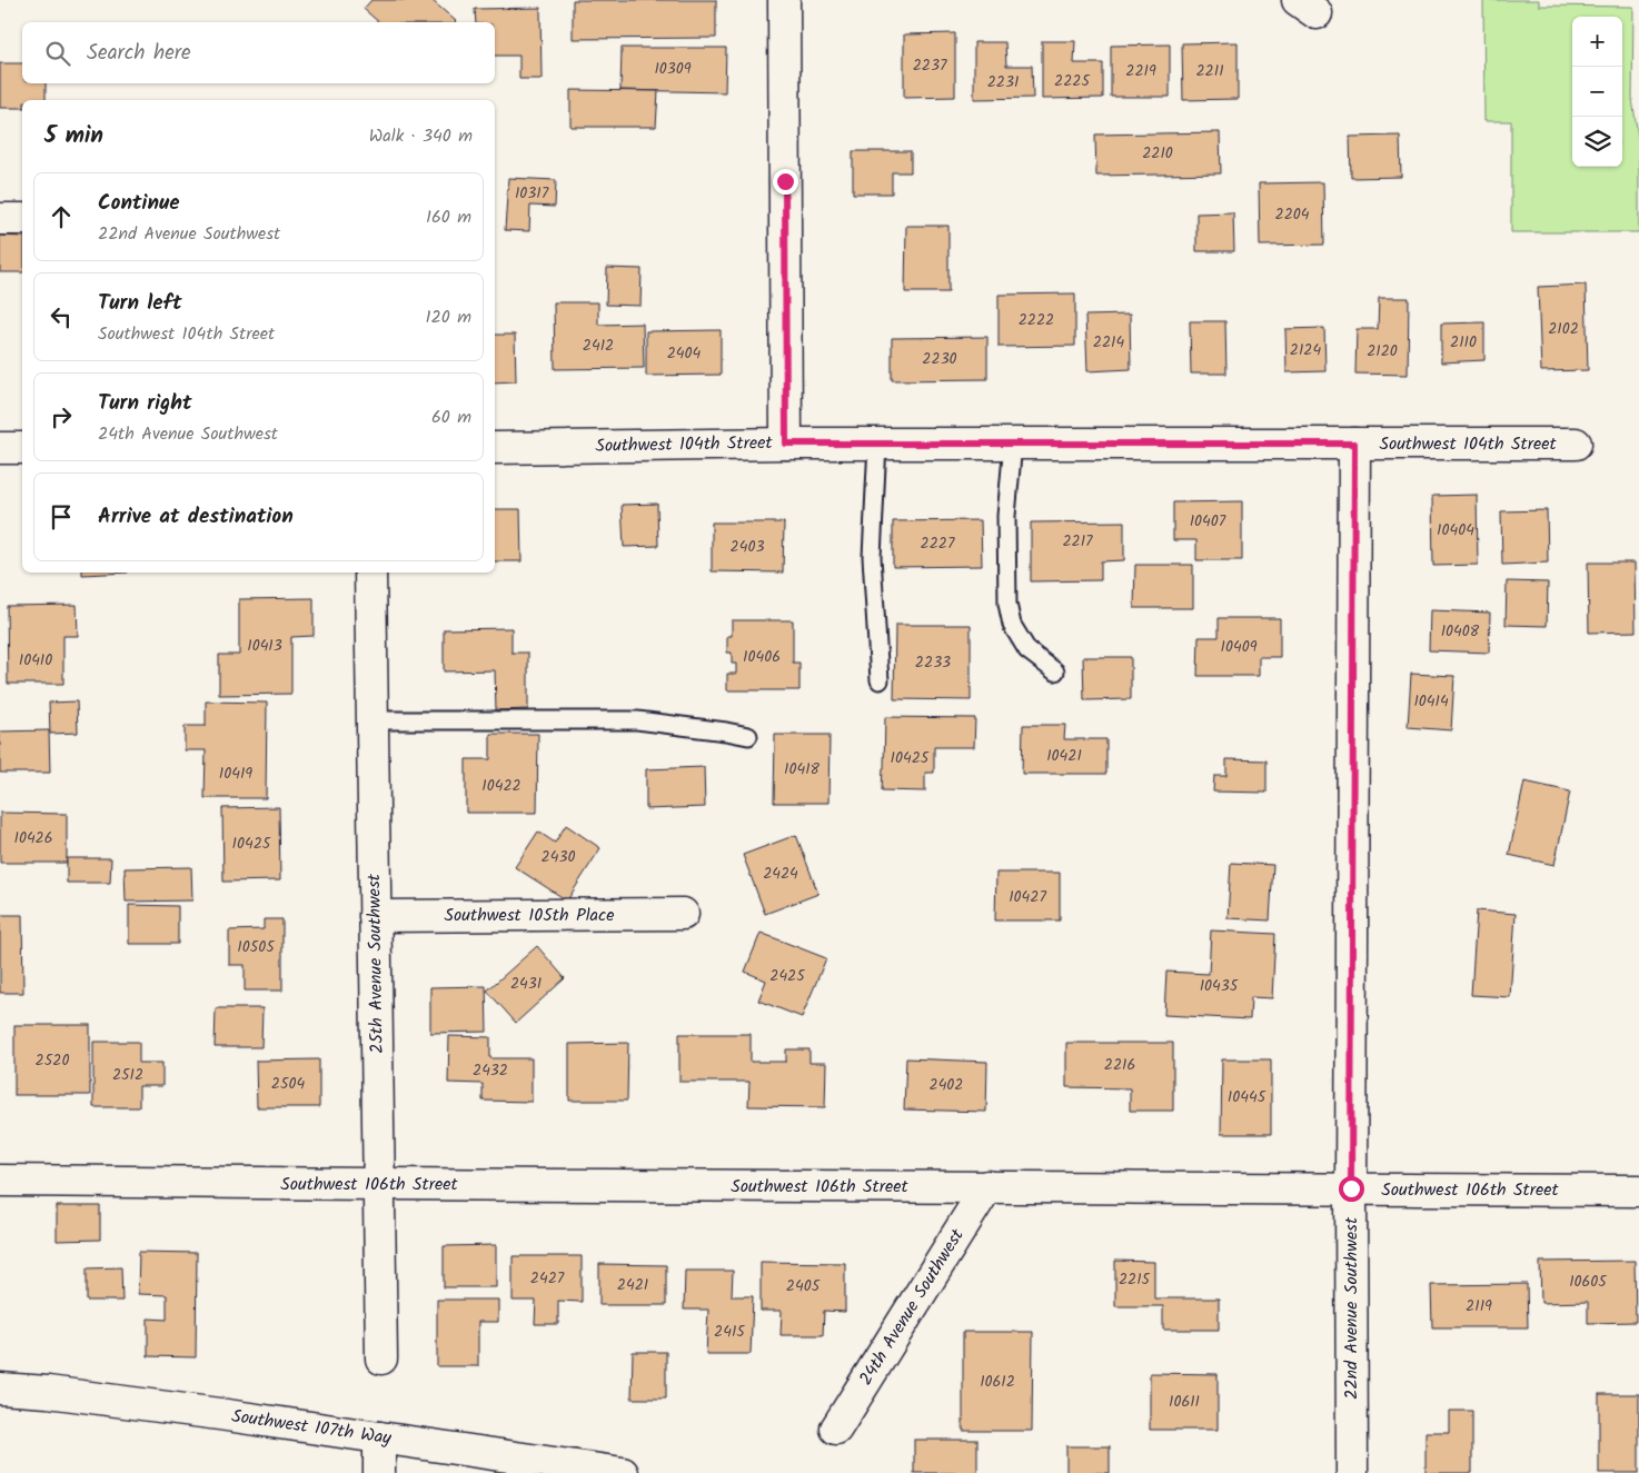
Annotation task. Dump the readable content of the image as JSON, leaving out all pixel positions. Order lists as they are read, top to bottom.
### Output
{
  "streets": {
    "street": [
      "Southwest 104th Street",
      "Southwest 105th Place",
      "25th Avenue Southwest",
      "Southwest 106th Street",
      "24th Avenue Southwest",
      "22nd Avenue Southwest",
      "Southwest 107th Way"
    ]
  },
  "crossings": [
    ["Southwest 104th Street", "22nd Avenue Southwest"],
    ["Southwest 105th Place", "25th Avenue Southwest"],
    ["25th Avenue Southwest", "Southwest 106th Street"],
    ["Southwest 106th Street", "24th Avenue Southwest"],
    ["Southwest 106th Street", "22nd Avenue Southwest"]
  ],
  "house_numbers": [
    "2237",
    "10309",
    "2219",
    "2211",
    "2225",
    "2231",
    "2210",
    "10317",
    "2204",
    "2222",
    "2102",
    "2214",
    "2110",
    "2412",
    "2124",
    "2120",
    "2404",
    "2230",
    "10407",
    "10404",
    "2217",
    "2227",
    "2403",
    "10408",
    "10413",
    "10409",
    "10406",
    "10410",
    "2233",
    "10414",
    "10421",
    "10425",
    "10418",
    "10419",
    "10422",
    "10426",
    "10425",
    "2430",
    "2424",
    "10427",
    "10505",
    "2425",
    "2431",
    "10435",
    "2520",
    "2216",
    "2432",
    "2512",
    "2504",
    "2402",
    "10445",
    "2427",
    "2215",
    "10605",
    "2421",
    "2405",
    "2119",
    "2415",
    "10612",
    "10611"
  ],
  "page": {
    "map_buttons": ["+", "−"],
    "search": "Search here",
    "heading": ["5 min", "Walk · 340 m"],
    "list": [
      ["Continue", "22nd Avenue Southwest", "160 m"],
      ["Turn left", "Southwest 104th Street", "120 m"],
      ["Turn right", "24th Avenue Southwest", "60 m"],
      "Arrive at destination"
    ]
  }
}
